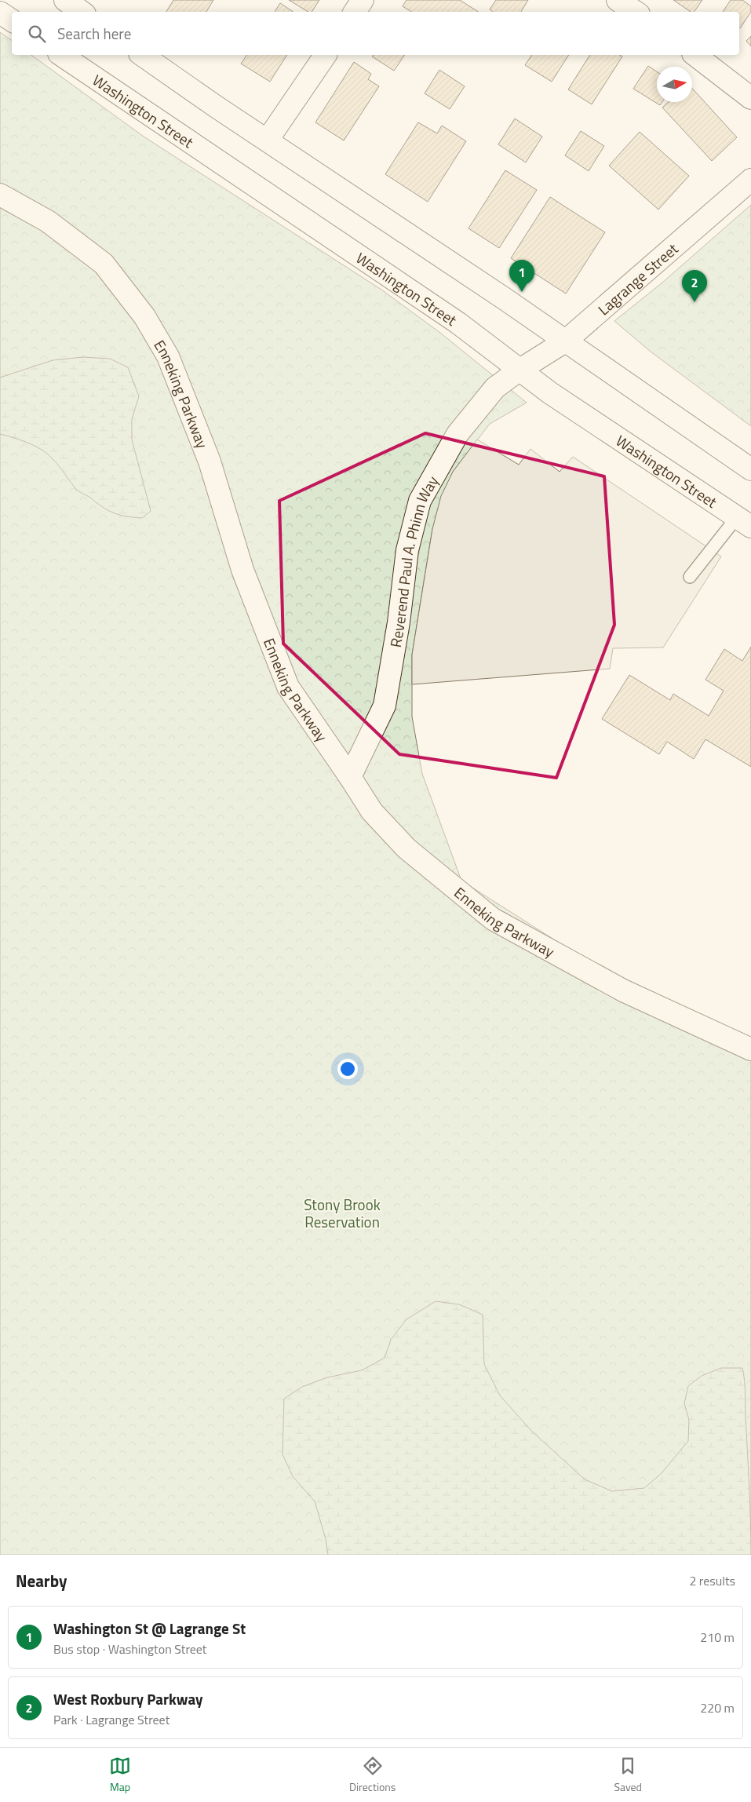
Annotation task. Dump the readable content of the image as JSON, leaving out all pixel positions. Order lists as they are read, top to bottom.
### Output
{
  "streets": {
    "main road": [
      "Washington Street",
      "Lagrange Street",
      "Enneking Parkway",
      "Reverend Paul A. Phinn Way"
    ]
  },
  "crossings": [
    ["Washington Street", "Lagrange Street"],
    ["Washington Street", "Reverend Paul A. Phinn Way"],
    ["Lagrange Street", "Reverend Paul A. Phinn Way"],
    ["Enneking Parkway", "Reverend Paul A. Phinn Way"]
  ],
  "parks": ["Stony Brook Reservation"],
  "north": "right",
  "page": {
    "search": "Search here",
    "pins": ["1", "2"],
    "heading": ["Nearby", "2 results"],
    "list": [
      {
        "mark": "1",
        "name": "Washington St @ Lagrange St",
        "note": "Bus stop · Washington Street",
        "value": "210 m"
      },
      {
        "mark": "2",
        "name": "West Roxbury Parkway",
        "note": "Park · Lagrange Street",
        "value": "220 m"
      }
    ],
    "nav": ["Map", "Directions", "Saved"]
  }
}
